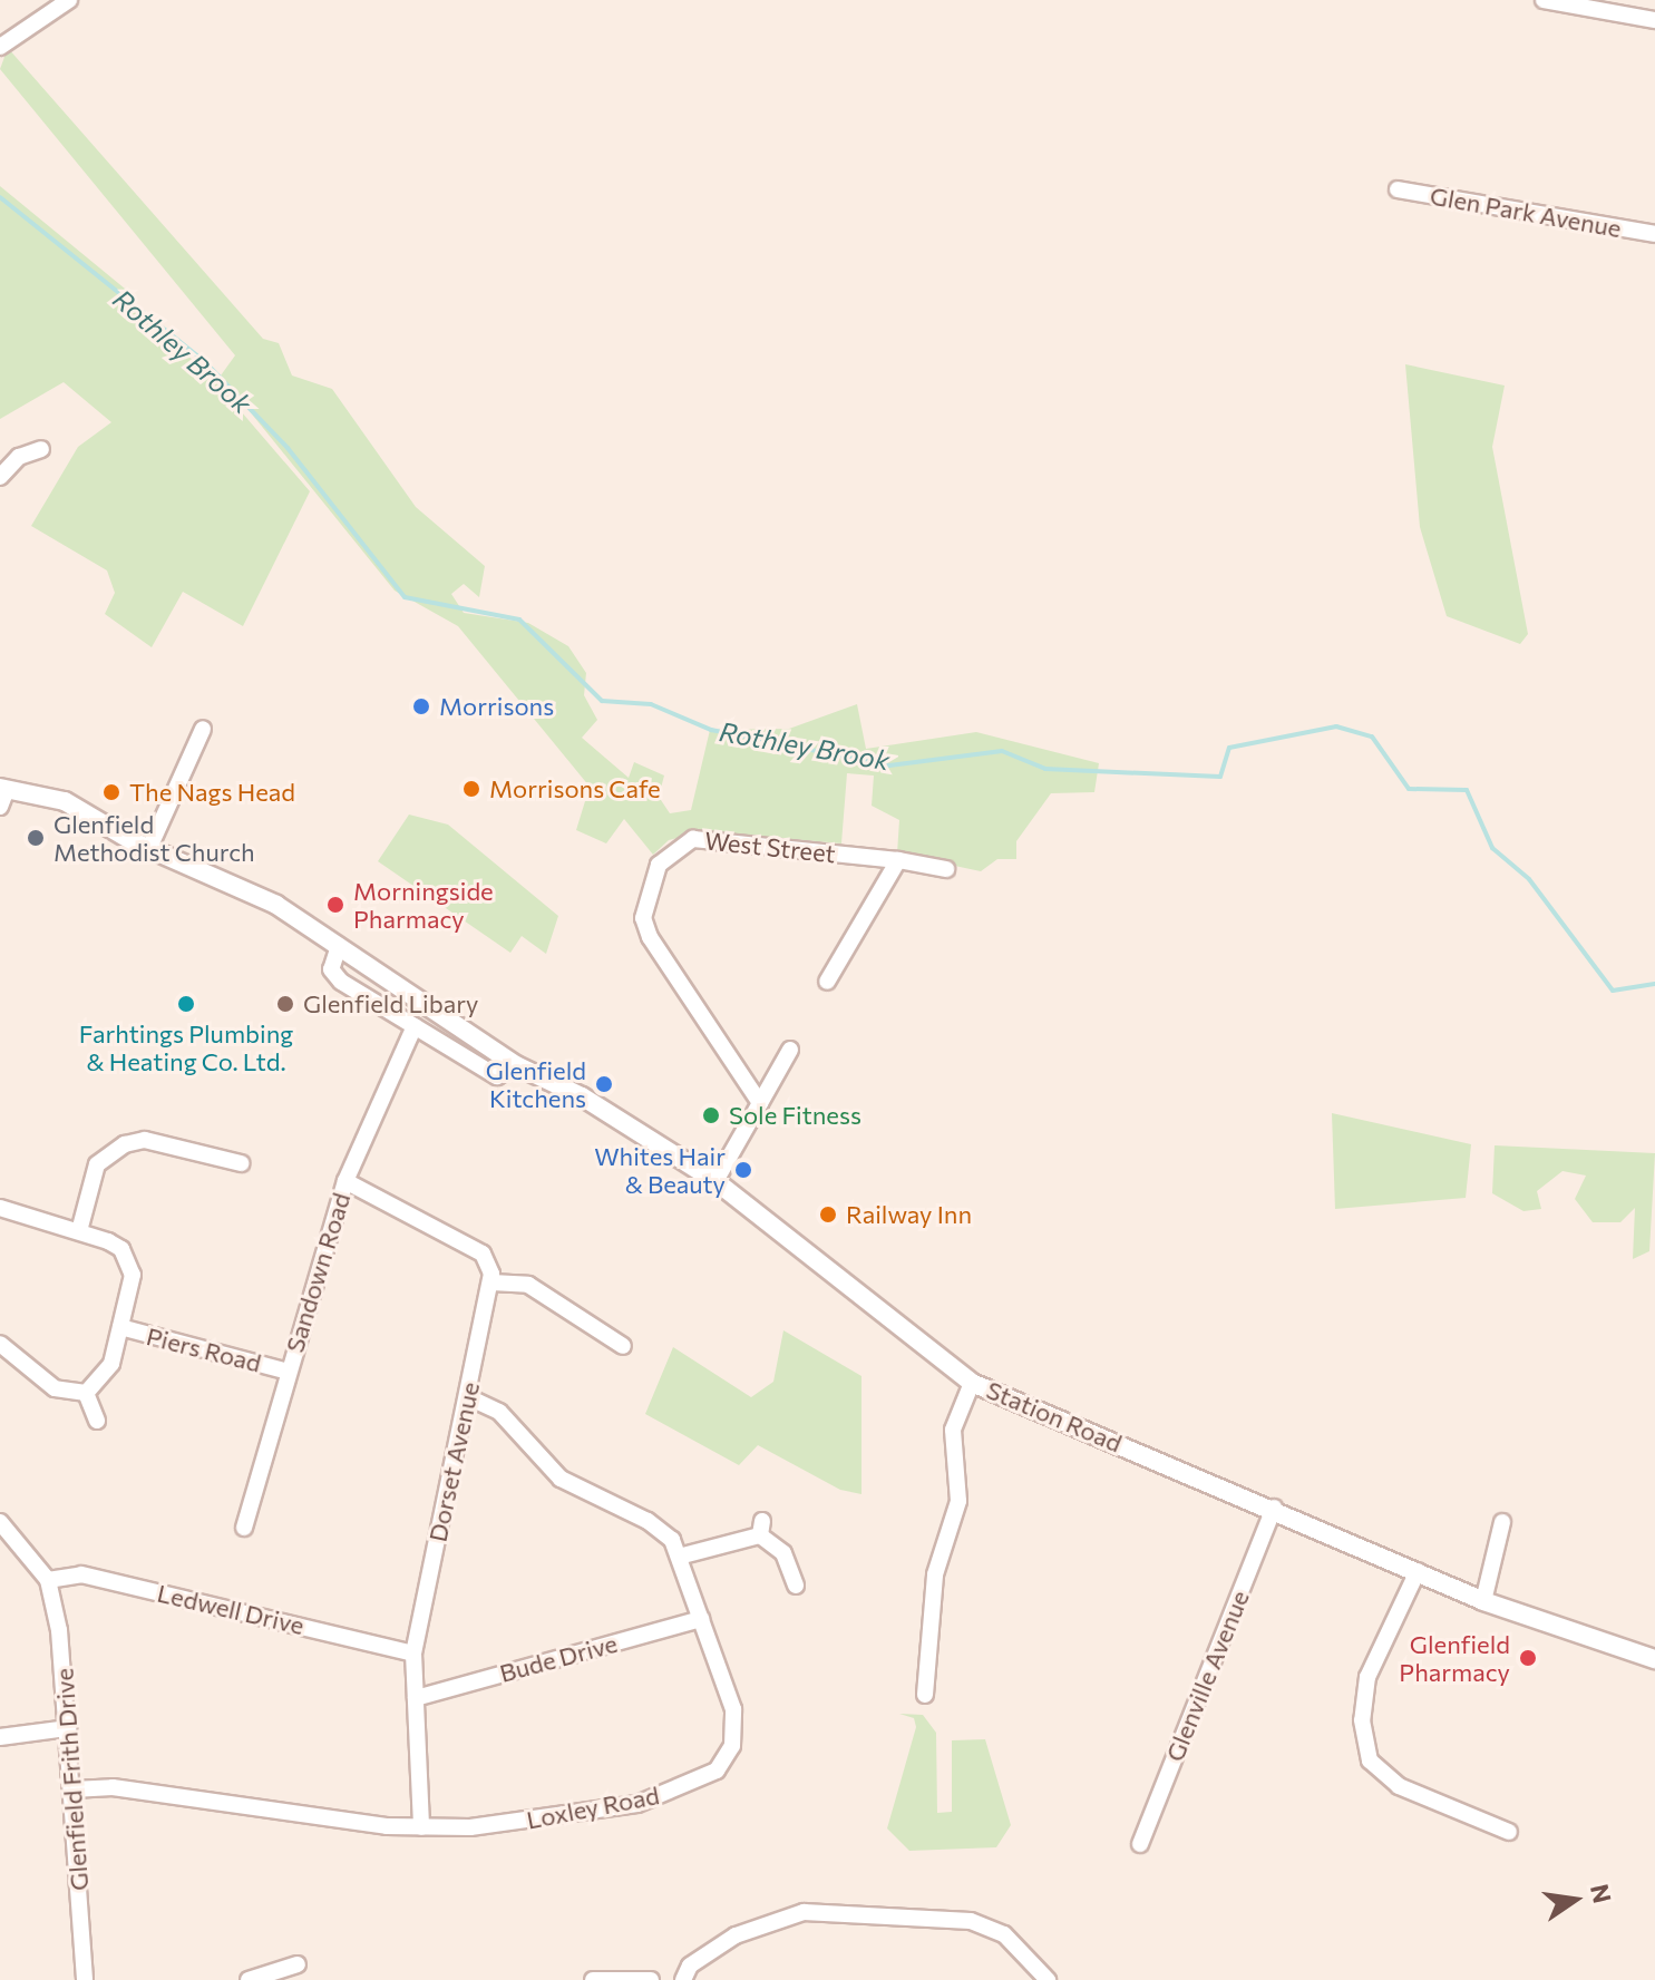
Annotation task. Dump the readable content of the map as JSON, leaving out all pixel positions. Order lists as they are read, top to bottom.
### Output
{
  "streets": {
    "street": [
      "Glen Park Avenue",
      "West Street",
      "Sandown Road",
      "Piers Road",
      "Station Road",
      "Dorset Avenue",
      "Ledwell Drive",
      "Bude Drive",
      "Glenville Avenue",
      "Glenfield Frith Drive",
      "Loxley Road"
    ]
  },
  "crossings": [
    ["Sandown Road", "Piers Road"],
    ["Sandown Road", "Station Road"],
    ["Station Road", "Glenville Avenue"],
    ["Dorset Avenue", "Ledwell Drive"],
    ["Dorset Avenue", "Bude Drive"],
    ["Dorset Avenue", "Loxley Road"],
    ["Ledwell Drive", "Glenfield Frith Drive"],
    ["Bude Drive", "Loxley Road"],
    ["Glenfield Frith Drive", "Loxley Road"]
  ],
  "water": ["Rothley Brook"],
  "places": [
    "Morrisons",
    "Morrisons Cafe",
    "The Nags Head",
    "Glenfield Methodist Church",
    "Morningside Pharmacy",
    "Farhtings Plumbing & Heating Co. Ltd.",
    "Glenfield Libary",
    "Glenfield Kitchens",
    "Sole Fitness",
    "Whites Hair & Beauty",
    "Railway Inn",
    "Glenfield Pharmacy"
  ],
  "north": "right"
}
